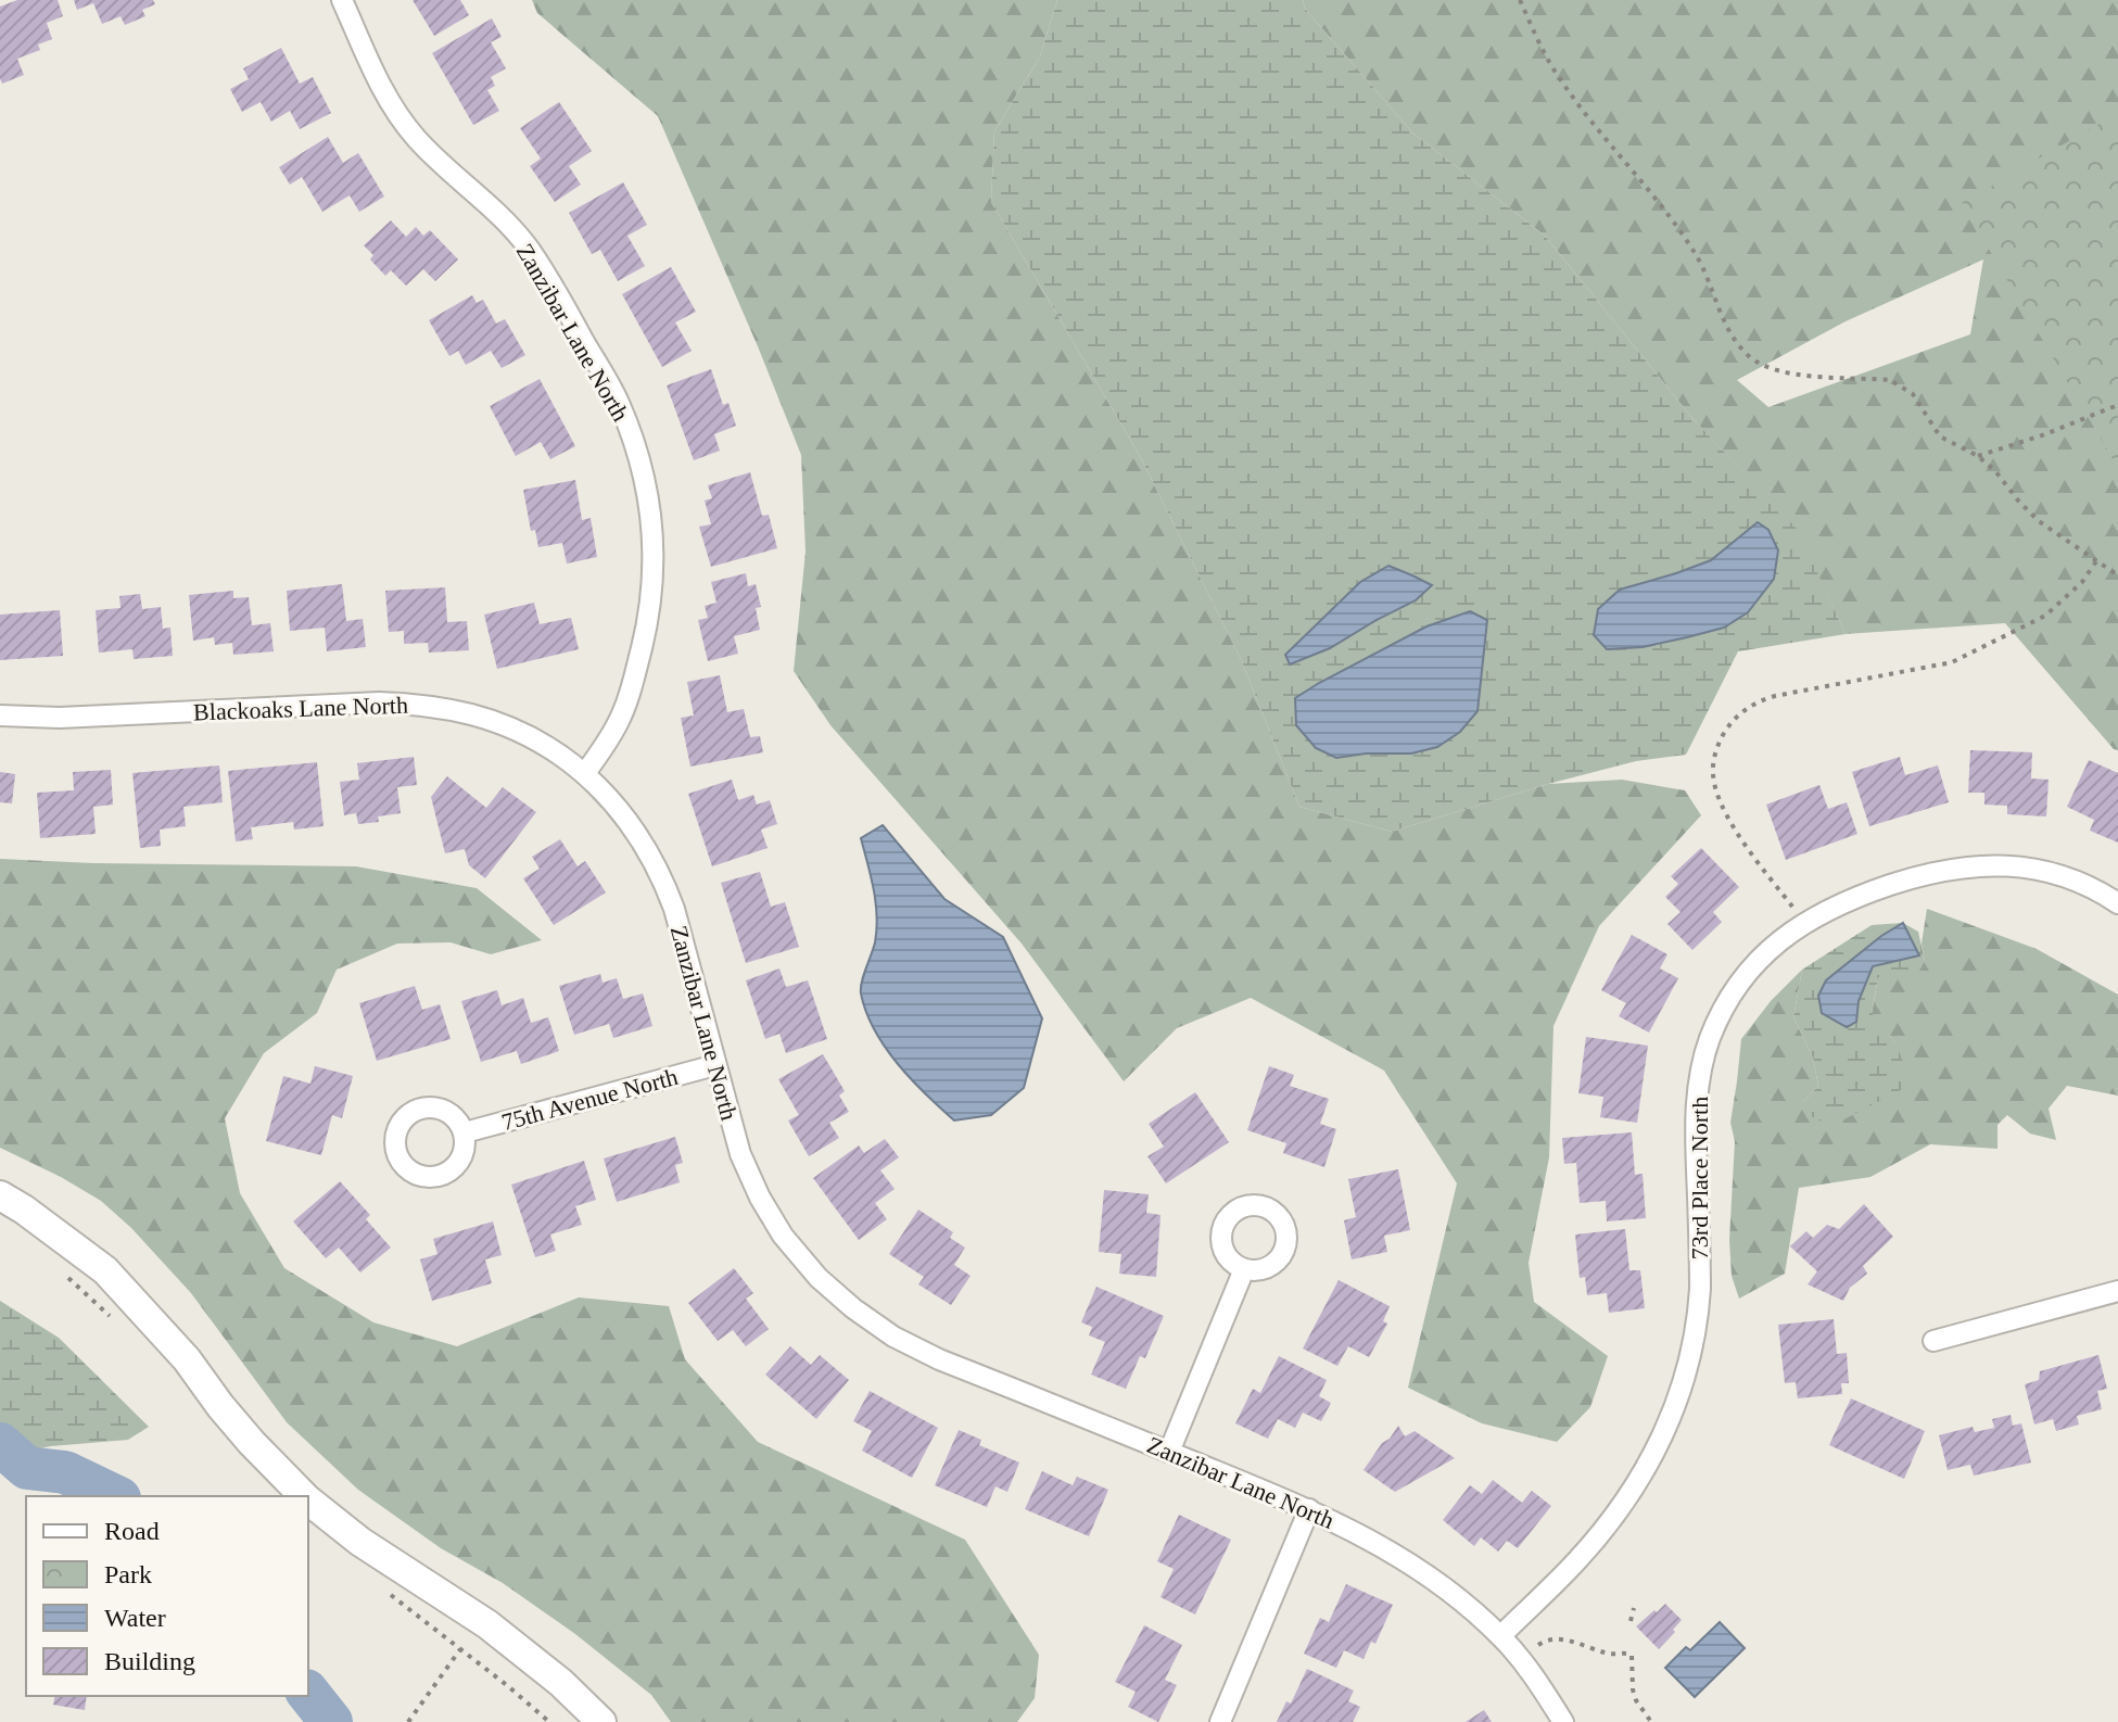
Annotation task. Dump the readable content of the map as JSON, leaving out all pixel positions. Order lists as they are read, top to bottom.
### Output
{
  "streets": {
    "street": [
      "Zanzibar Lane North",
      "Blackoaks Lane North",
      "75th Avenue North",
      "73rd Place North"
    ]
  },
  "crossings": [
    ["Zanzibar Lane North", "Blackoaks Lane North"],
    ["Zanzibar Lane North", "75th Avenue North"],
    ["Zanzibar Lane North", "73rd Place North"]
  ],
  "legend": [
    "Road",
    "Park",
    "Water",
    "Building"
  ]
}
